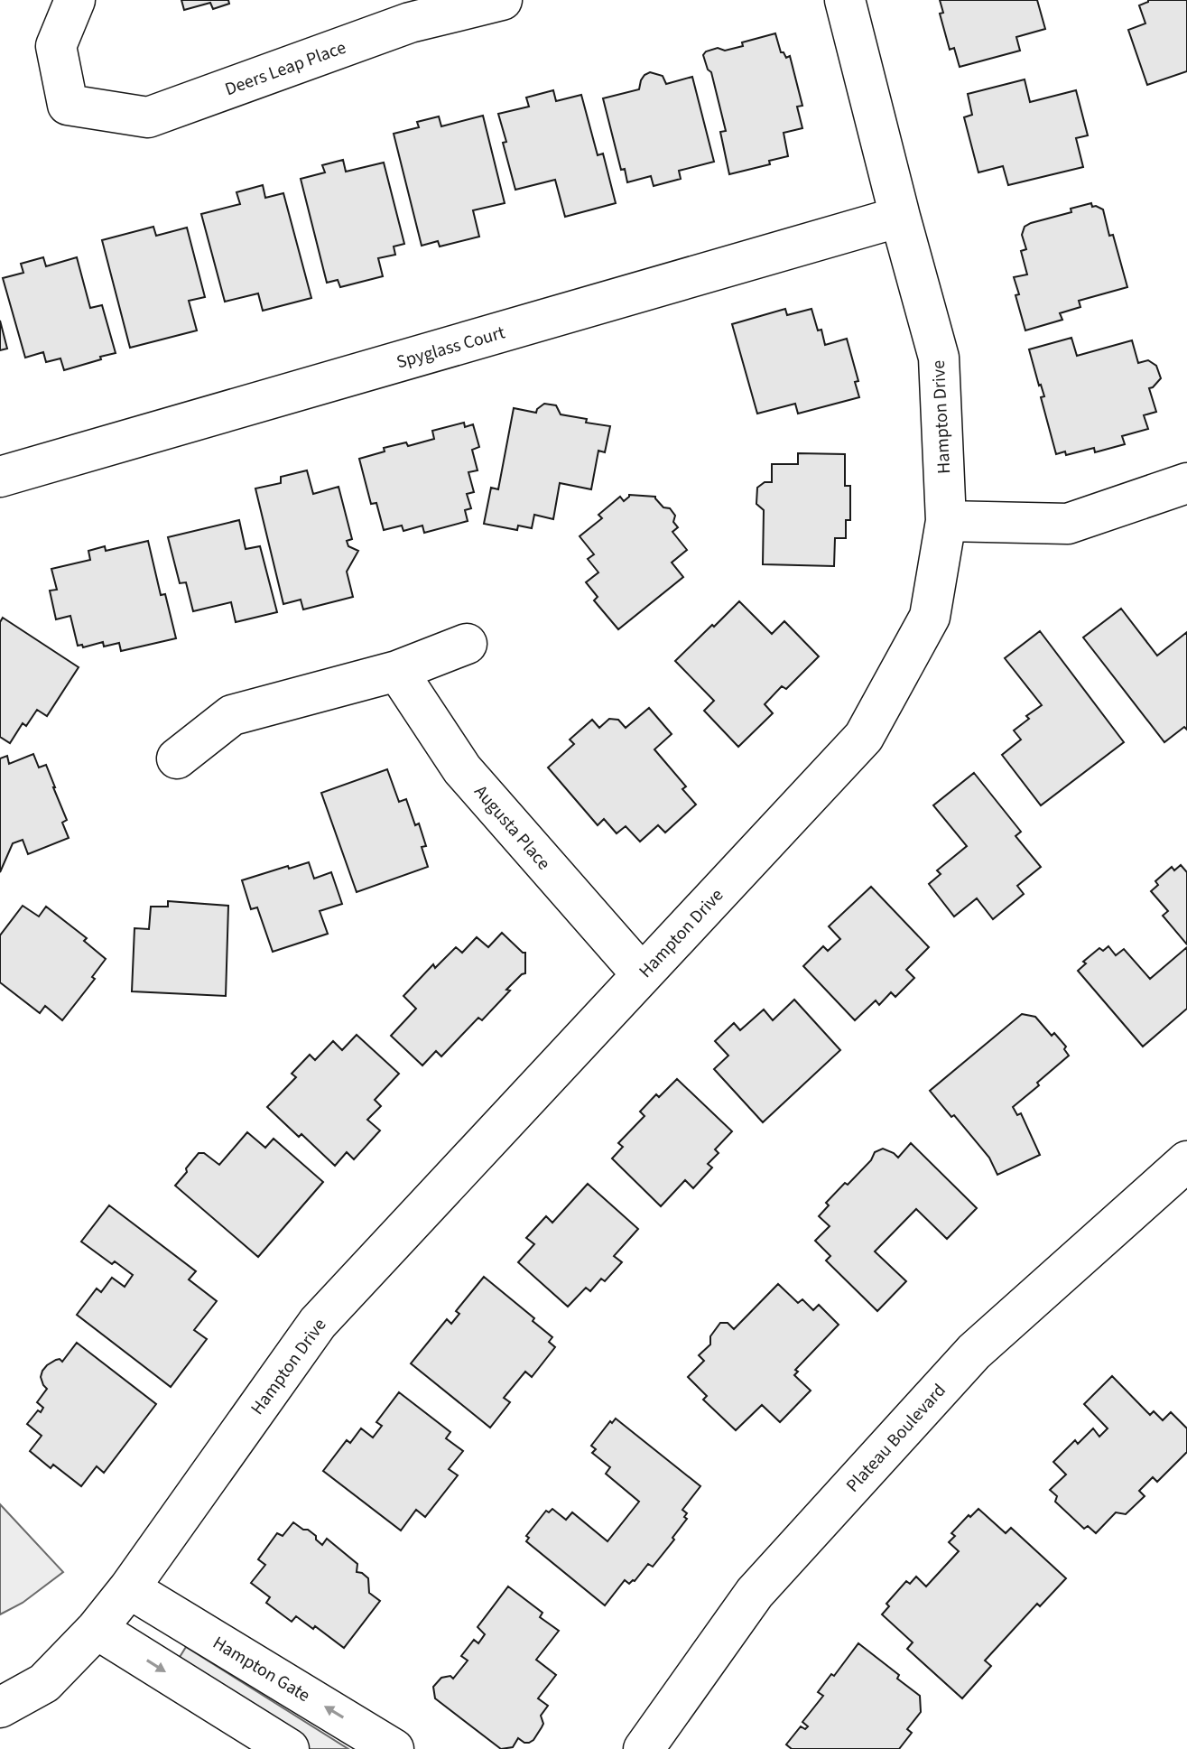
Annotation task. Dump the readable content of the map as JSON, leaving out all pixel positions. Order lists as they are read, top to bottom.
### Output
{
  "streets": {
    "street": [
      "Deers Leap Place",
      "Spyglass Court",
      "Hampton Drive",
      "Augusta Place",
      "Plateau Boulevard",
      "Hampton Gate"
    ]
  },
  "crossings": [
    ["Spyglass Court", "Hampton Drive"],
    ["Hampton Drive", "Augusta Place"],
    ["Hampton Drive", "Hampton Gate"]
  ]
}
